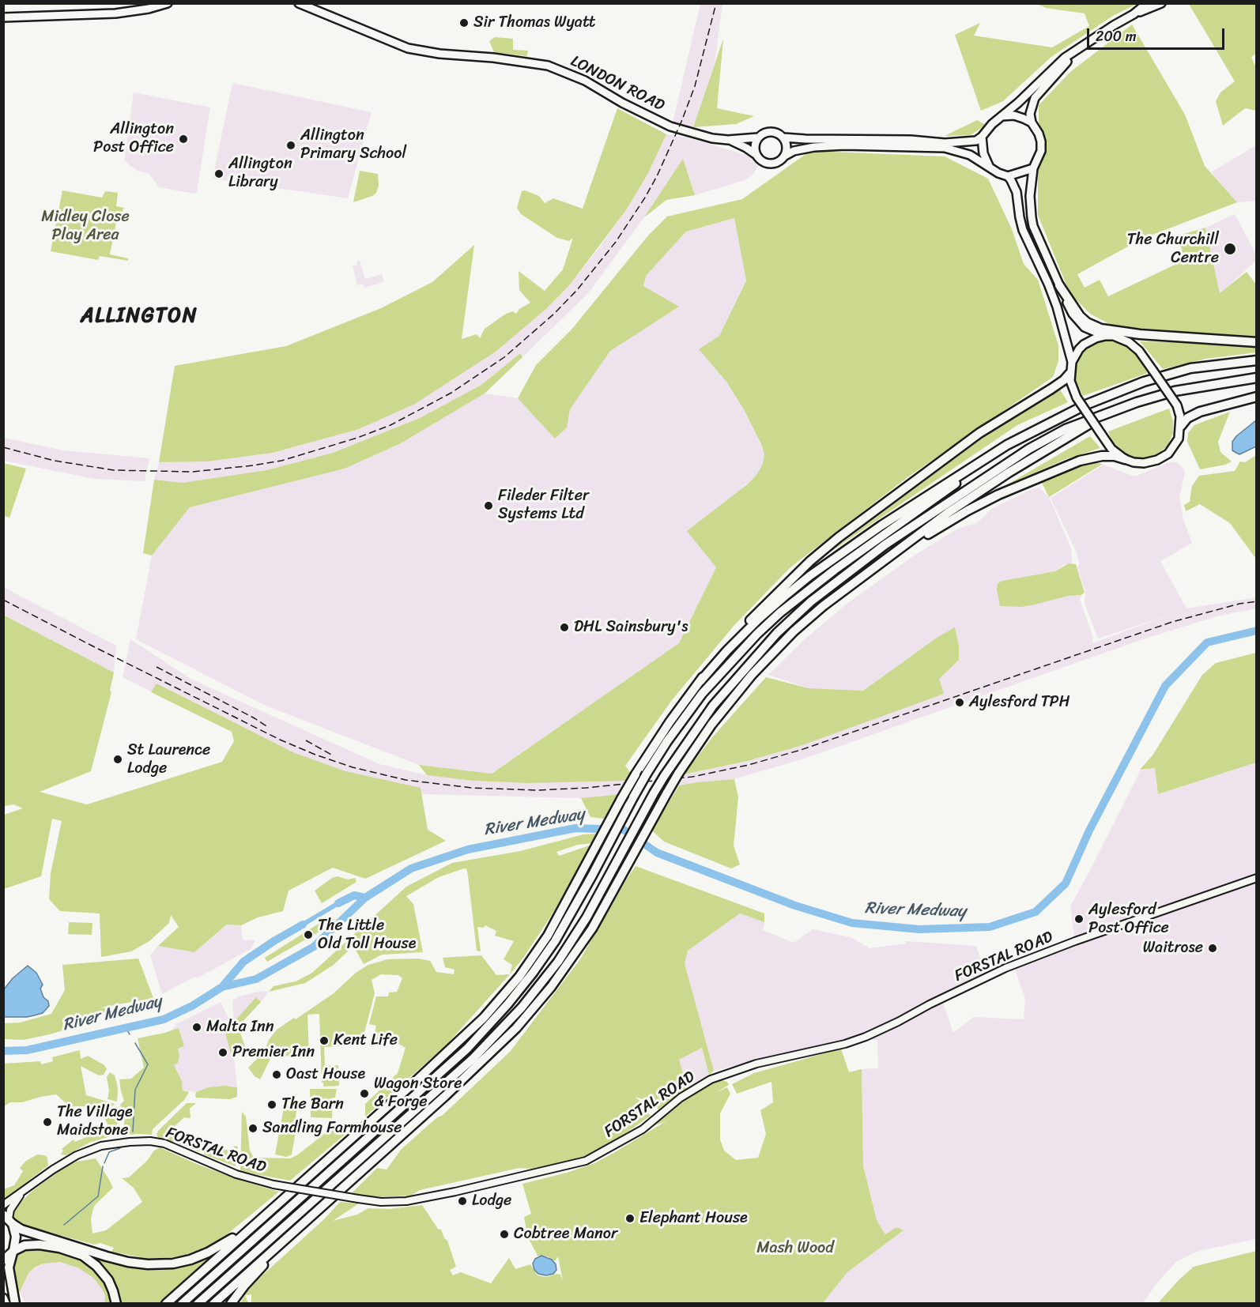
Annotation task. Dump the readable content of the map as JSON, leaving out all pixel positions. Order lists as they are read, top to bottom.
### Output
{
  "streets": {
    "main road": ["LONDON ROAD"],
    "street": ["FORSTAL ROAD"]
  },
  "districts": ["ALLINGTON"],
  "water": ["River Medway"],
  "parks": ["Midley Close Play Area", "Mash Wood"],
  "places": [
    "Sir Thomas Wyatt",
    "Allington Post Office",
    "Allington Primary School",
    "Allington Library",
    "The Churchill Centre",
    "Fileder Filter Systems Ltd",
    "DHL Sainsbury's",
    "Aylesford TPH",
    "St Laurence Lodge",
    "Aylesford Post Office",
    "The Little Old Toll House",
    "Waitrose",
    "Malta Inn",
    "Kent Life",
    "Premier Inn",
    "Oast House",
    "Wagon Store & Forge",
    "The Barn",
    "The Village Maidstone",
    "Sandling Farmhouse",
    "Lodge",
    "Elephant House",
    "Cobtree Manor"
  ],
  "scale_bar": "200 m"
}
